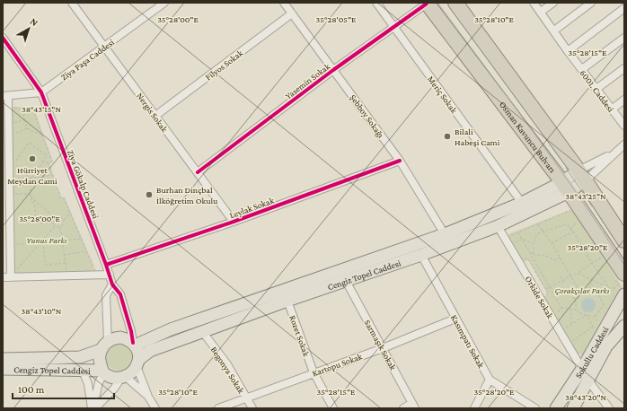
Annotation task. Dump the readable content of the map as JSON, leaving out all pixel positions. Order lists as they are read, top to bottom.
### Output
{
  "streets": {
    "highway": ["Osman Kavuncu Bulvarı"],
    "main road": ["Cengiz Topel Caddesi", "Sokullu Caddesi"],
    "street": [
      "Ziya Paşa Caddesi",
      "Filyos Sokak",
      "Yasemin Sokak",
      "6001. Caddesi",
      "Meriç Sokak",
      "Nergis Sokak",
      "Şebboy Sokağı",
      "Ziya Gökalp Caddesi",
      "Leylak Sokak",
      "Orkide Sokak",
      "Rozet Sokak",
      "Kasımpatı Sokak",
      "Sarmaşık Sokak",
      "Kartopu Sokak",
      "Begonya Sokak"
    ]
  },
  "crossings": [
    ["Ziya Paşa Caddesi", "Nergis Sokak"],
    ["Ziya Paşa Caddesi", "Ziya Gökalp Caddesi"],
    ["Filyos Sokak", "Nergis Sokak"],
    ["Filyos Sokak", "Şebboy Sokağı"],
    ["Yasemin Sokak", "Meriç Sokak"],
    ["Yasemin Sokak", "Nergis Sokak"],
    ["Yasemin Sokak", "Şebboy Sokağı"],
    ["Yasemin Sokak", "Osman Kavuncu Bulvarı"],
    ["Meriç Sokak", "Cengiz Topel Caddesi"],
    ["Nergis Sokak", "Leylak Sokak"],
    ["Şebboy Sokağı", "Leylak Sokak"],
    ["Şebboy Sokağı", "Cengiz Topel Caddesi"],
    ["Osman Kavuncu Bulvarı", "Cengiz Topel Caddesi"],
    ["Ziya Gökalp Caddesi", "Leylak Sokak"],
    ["Ziya Gökalp Caddesi", "Cengiz Topel Caddesi"],
    ["Cengiz Topel Caddesi", "Orkide Sokak"],
    ["Cengiz Topel Caddesi", "Rozet Sokak"],
    ["Cengiz Topel Caddesi", "Kasımpatı Sokak"],
    ["Cengiz Topel Caddesi", "Sarmaşık Sokak"],
    ["Cengiz Topel Caddesi", "Begonya Sokak"],
    ["Orkide Sokak", "Sokullu Caddesi"],
    ["Rozet Sokak", "Kartopu Sokak"],
    ["Kasımpatı Sokak", "Kartopu Sokak"],
    ["Sarmaşık Sokak", "Kartopu Sokak"],
    ["Kartopu Sokak", "Begonya Sokak"]
  ],
  "parks": ["Yunus Parkı", "Çorakçılar Parkı"],
  "places": ["Bilali Habeşi Cami", "Hürriyet Meydan Cami", "Burhan Dinçbal İlköğretim Okulu"],
  "scale_bar": "100 m",
  "north": "top right",
  "coordinates": [
    "35°28'05\"E",
    "35°28'10\"E",
    "35°28'00\"E",
    "35°28'15\"E",
    "38°43'15\"N",
    "38°43'25\"N",
    "35°28'20\"E",
    "38°43'10\"N",
    "38°43'20\"N"
  ]
}
